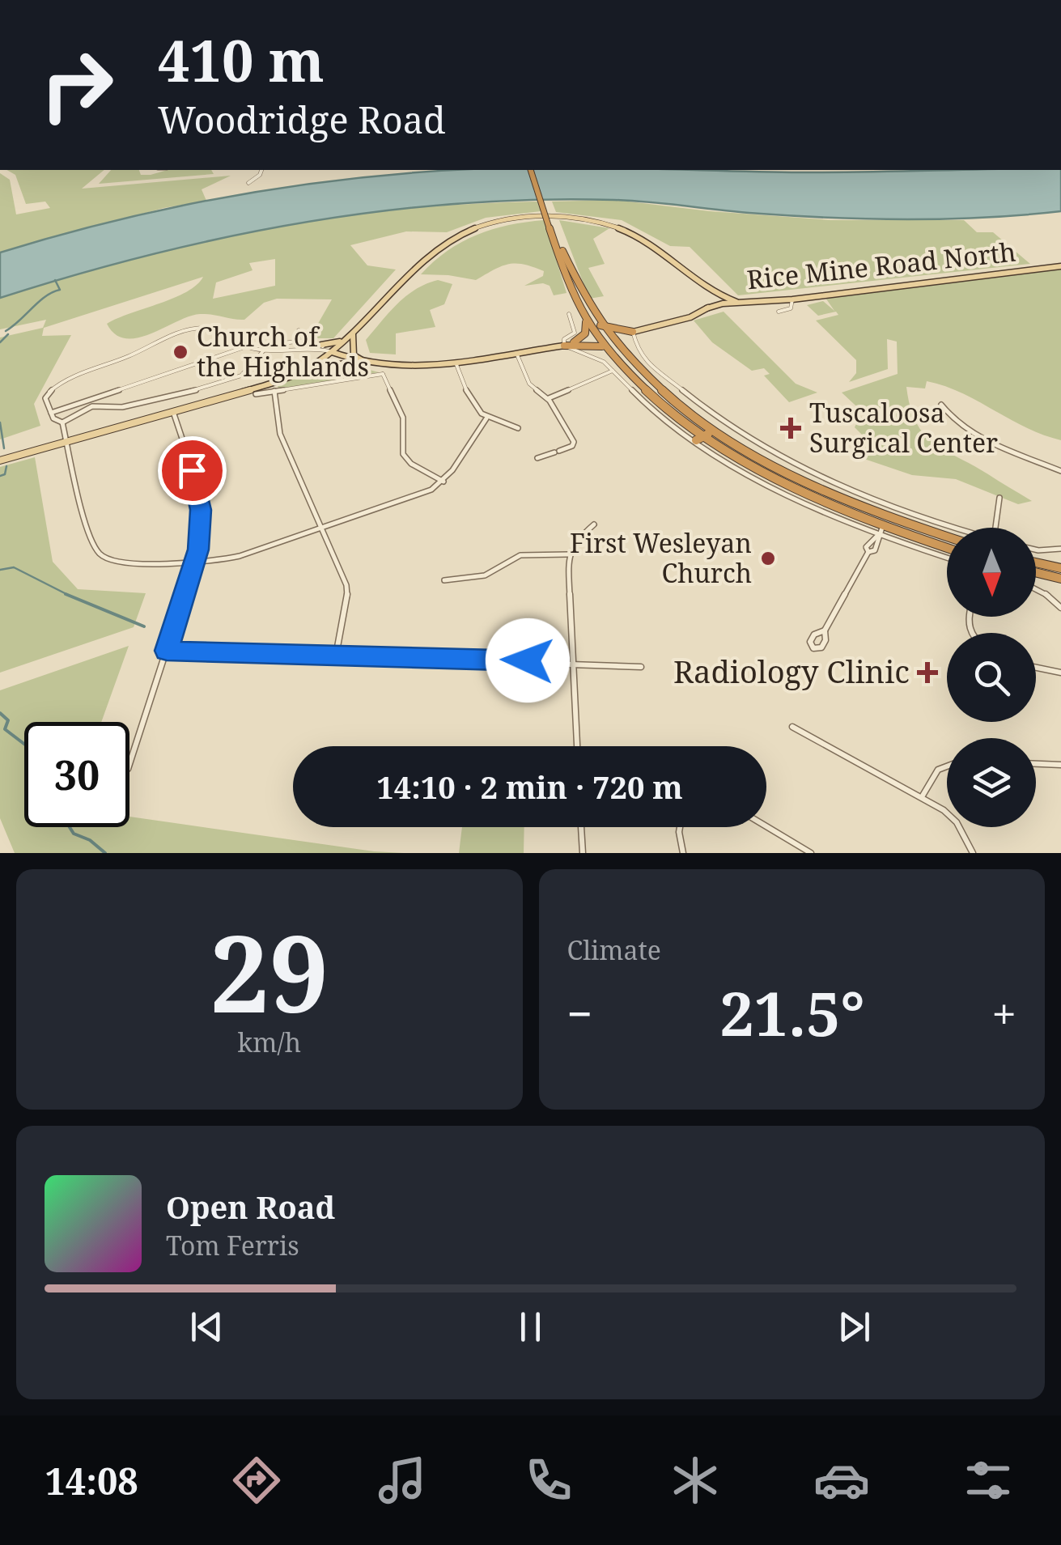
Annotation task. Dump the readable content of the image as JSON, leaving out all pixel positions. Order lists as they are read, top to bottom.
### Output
{
  "streets": {
    "main road": ["Rice Mine Road North"]
  },
  "places": {
    "other": ["Church of the Highlands", "First Wesleyan Church"],
    "health": ["Tuscaloosa Surgical Center", "Radiology Clinic"]
  },
  "north": "bottom",
  "page": {
    "turn": ["410 m", "Woodridge Road"],
    "limit": "30",
    "trip": "14:10 · 2 min · 720 m",
    "tile": [
      ["29", "km/h"],
      "Climate"
    ],
    "heat": ["−", "21.5°", "+"],
    "song": ["Open Road", "Tom Ferris"],
    "tabs": "14:08"
  }
}
